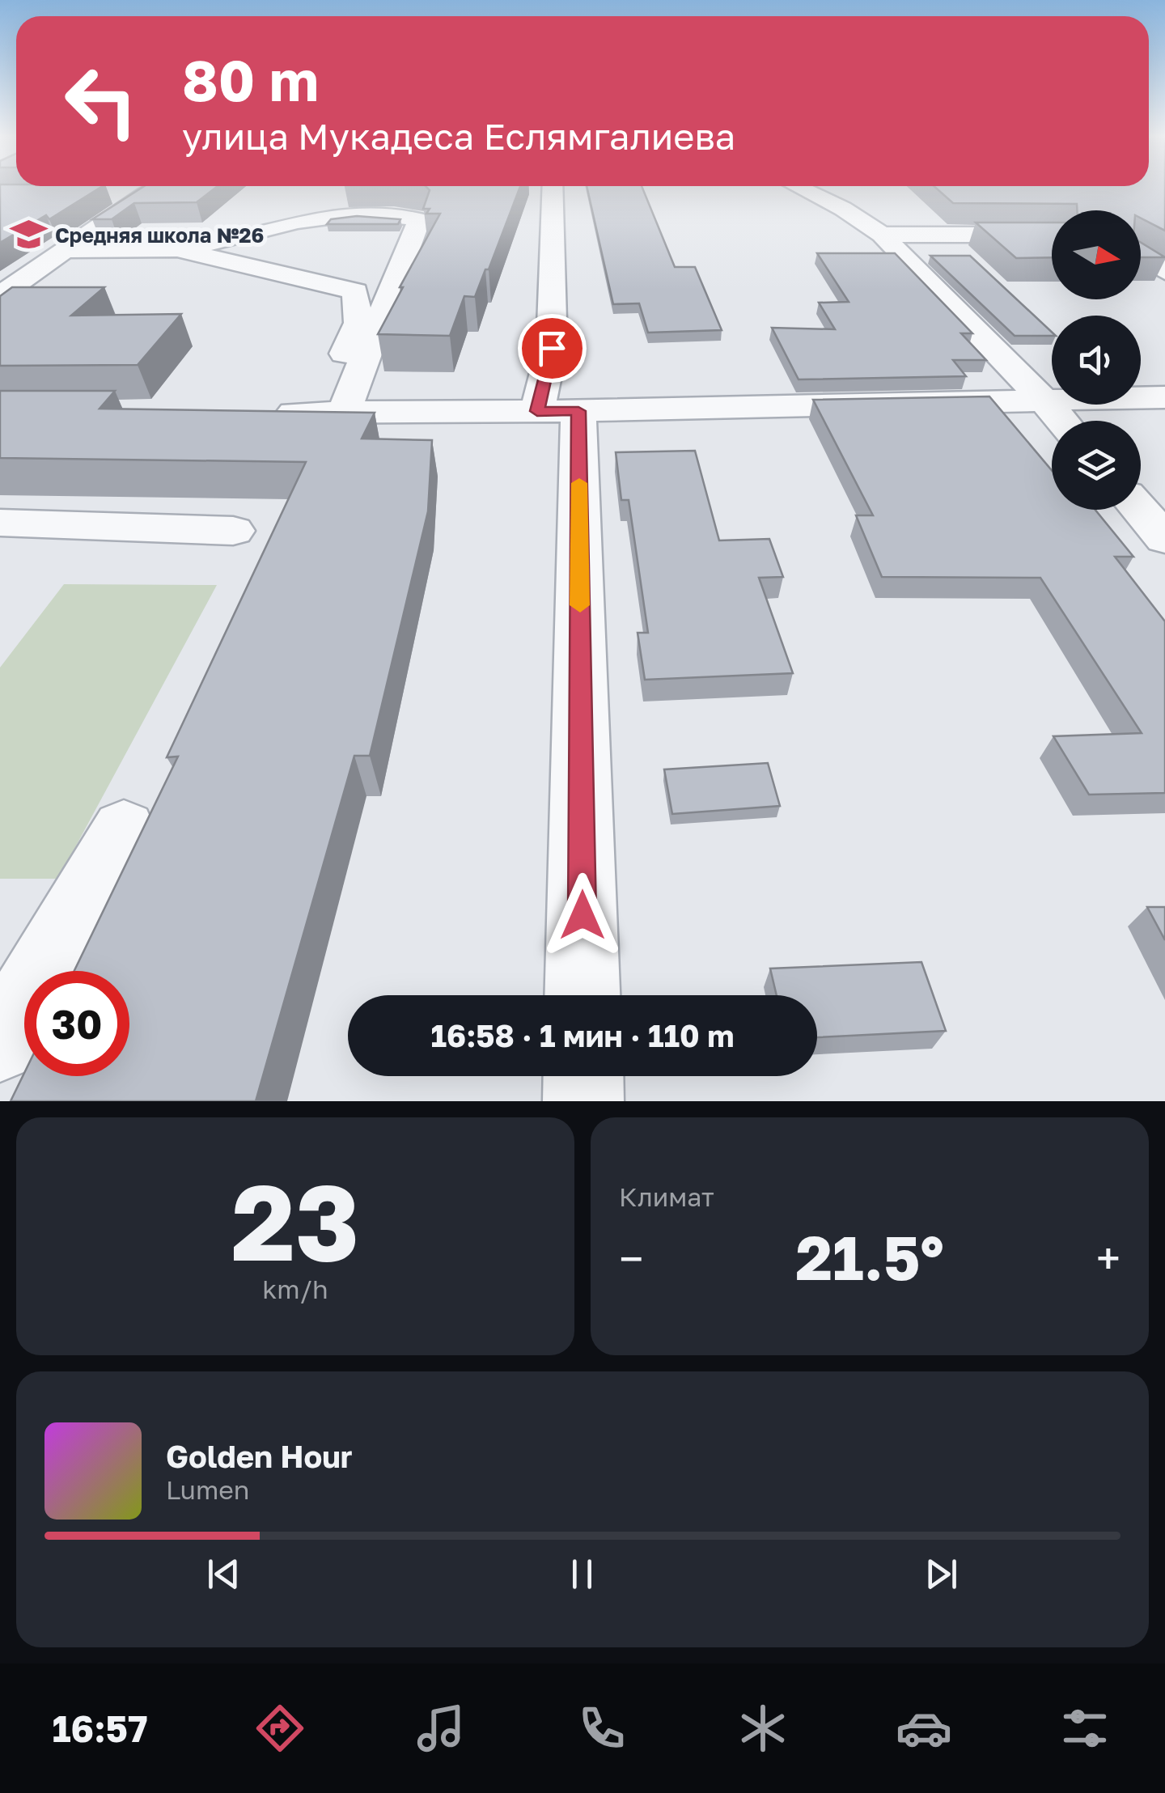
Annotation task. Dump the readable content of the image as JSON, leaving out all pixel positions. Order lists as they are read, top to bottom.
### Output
{
  "places": {
    "school or university": ["Средняя школа №26"]
  },
  "north": "right",
  "page": {
    "turn": ["80 m", "улица Мукадеса Еслямгалиева"],
    "limit": "30",
    "trip": "16:58 · 1 мин · 110 m",
    "tile": [
      ["23", "km/h"],
      "Климат"
    ],
    "heat": ["−", "21.5°", "+"],
    "song": ["Golden Hour", "Lumen"],
    "tabs": "16:57"
  }
}
